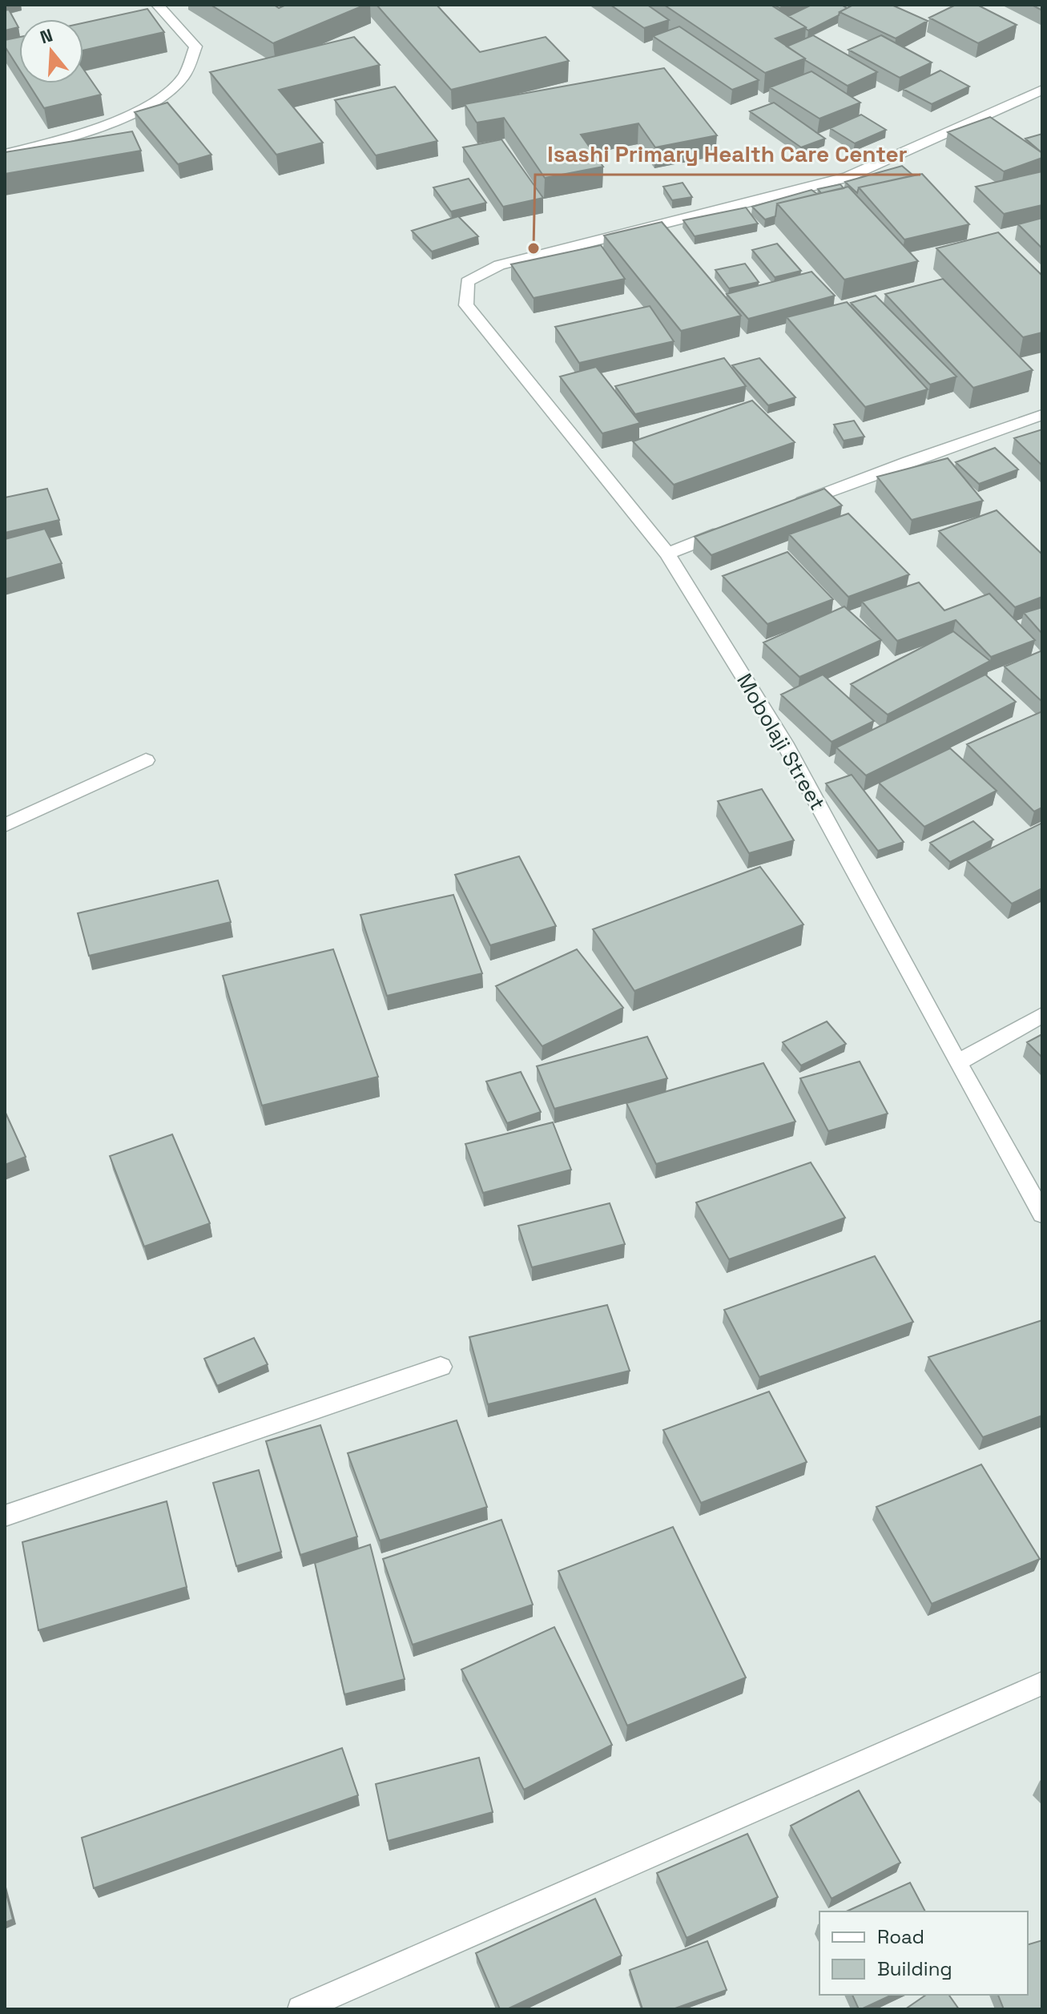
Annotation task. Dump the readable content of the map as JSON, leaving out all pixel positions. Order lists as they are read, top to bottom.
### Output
{
  "streets": {
    "street": ["Mobolaji Street"]
  },
  "places": ["Isashi Primary Health Care Center"],
  "legend": ["Road", "Building"],
  "north": "top"
}
